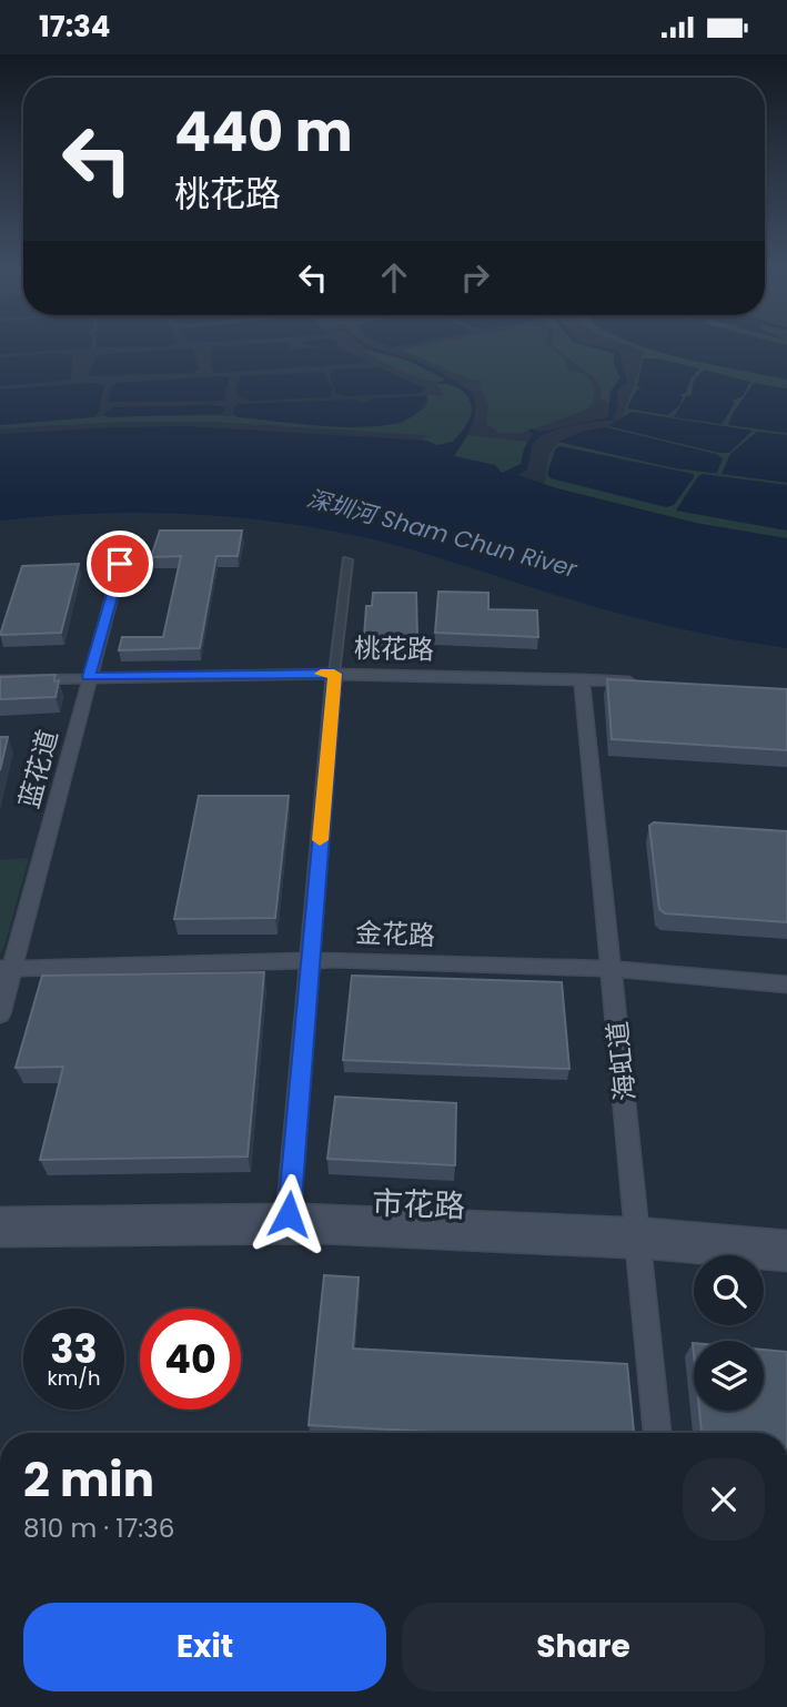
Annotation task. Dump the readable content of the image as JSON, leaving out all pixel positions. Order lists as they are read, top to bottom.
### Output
{
  "streets": {
    "street": [
      "桃花路",
      "蓝花道",
      "金花路",
      "海虹道",
      "市花路"
    ]
  },
  "crossings": [
    ["桃花路", "蓝花道"],
    ["桃花路", "海虹道"],
    ["蓝花道", "金花路"],
    ["金花路", "海虹道"],
    ["海虹道", "市花路"]
  ],
  "water": ["深圳河 Sham Chun River"],
  "page": {
    "status": "17:34",
    "turn": ["440 m", "桃花路"],
    "speed": "33 km/h",
    "limit": "40",
    "heading": ["2 min", "810 m · 17:36"],
    "buttons": ["Exit", "Share"]
  }
}
